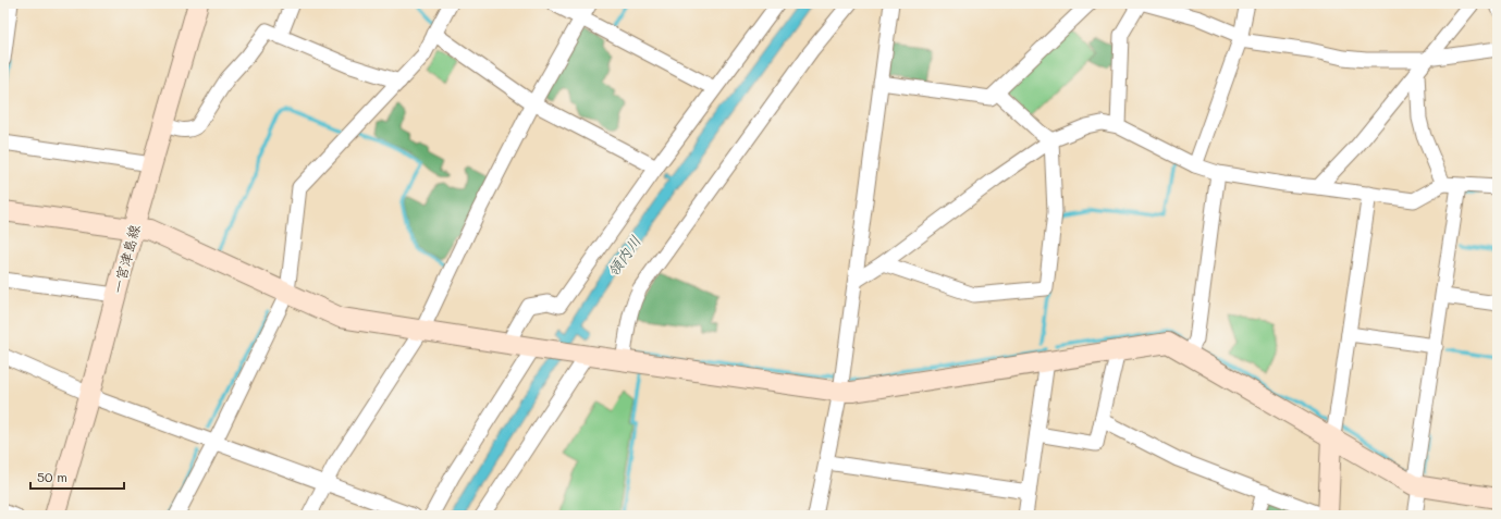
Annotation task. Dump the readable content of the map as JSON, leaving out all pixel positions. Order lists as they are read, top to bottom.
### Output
{
  "streets": {
    "street": ["一宮津島線"]
  },
  "water": ["領内川"],
  "scale_bar": "50 m"
}
